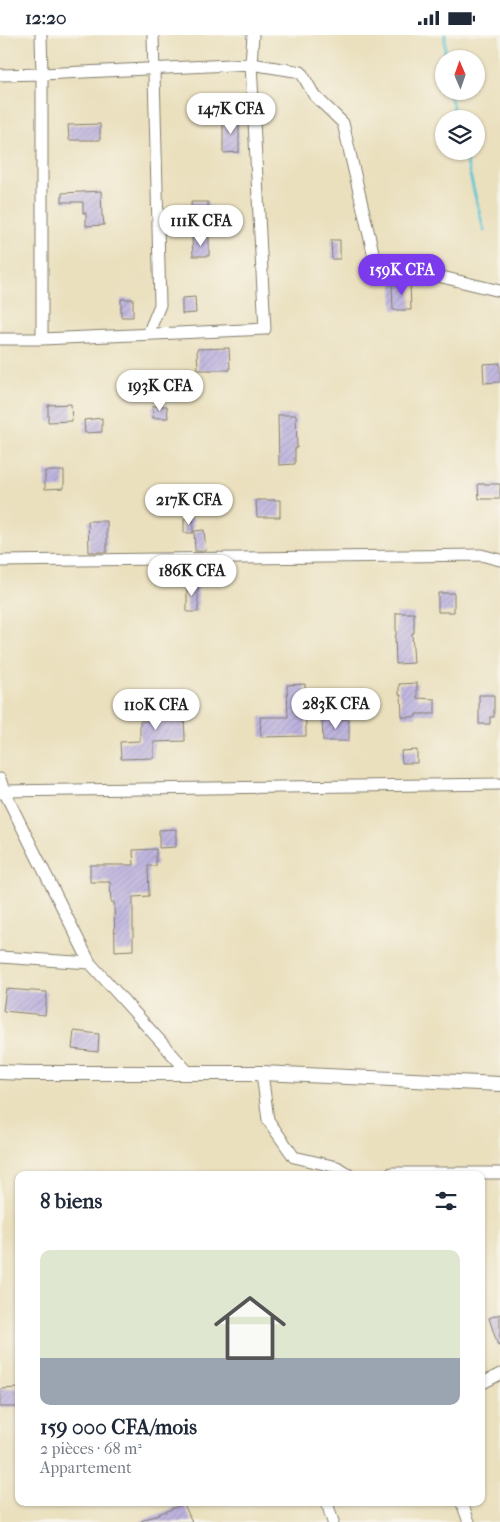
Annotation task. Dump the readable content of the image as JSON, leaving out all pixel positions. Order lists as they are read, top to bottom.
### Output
{
  "north": "top",
  "page": {
    "status": "12:20",
    "price": [
      "147K CFA",
      "111K CFA",
      "159K CFA",
      "193K CFA",
      "217K CFA",
      "186K CFA",
      "283K CFA",
      "110K CFA"
    ],
    "heading": "8 biens",
    "list": [
      {
        "name": "159 000 CFA/mois",
        "note": "2 pièces · 68 m² · Appartement"
      }
    ]
  }
}
